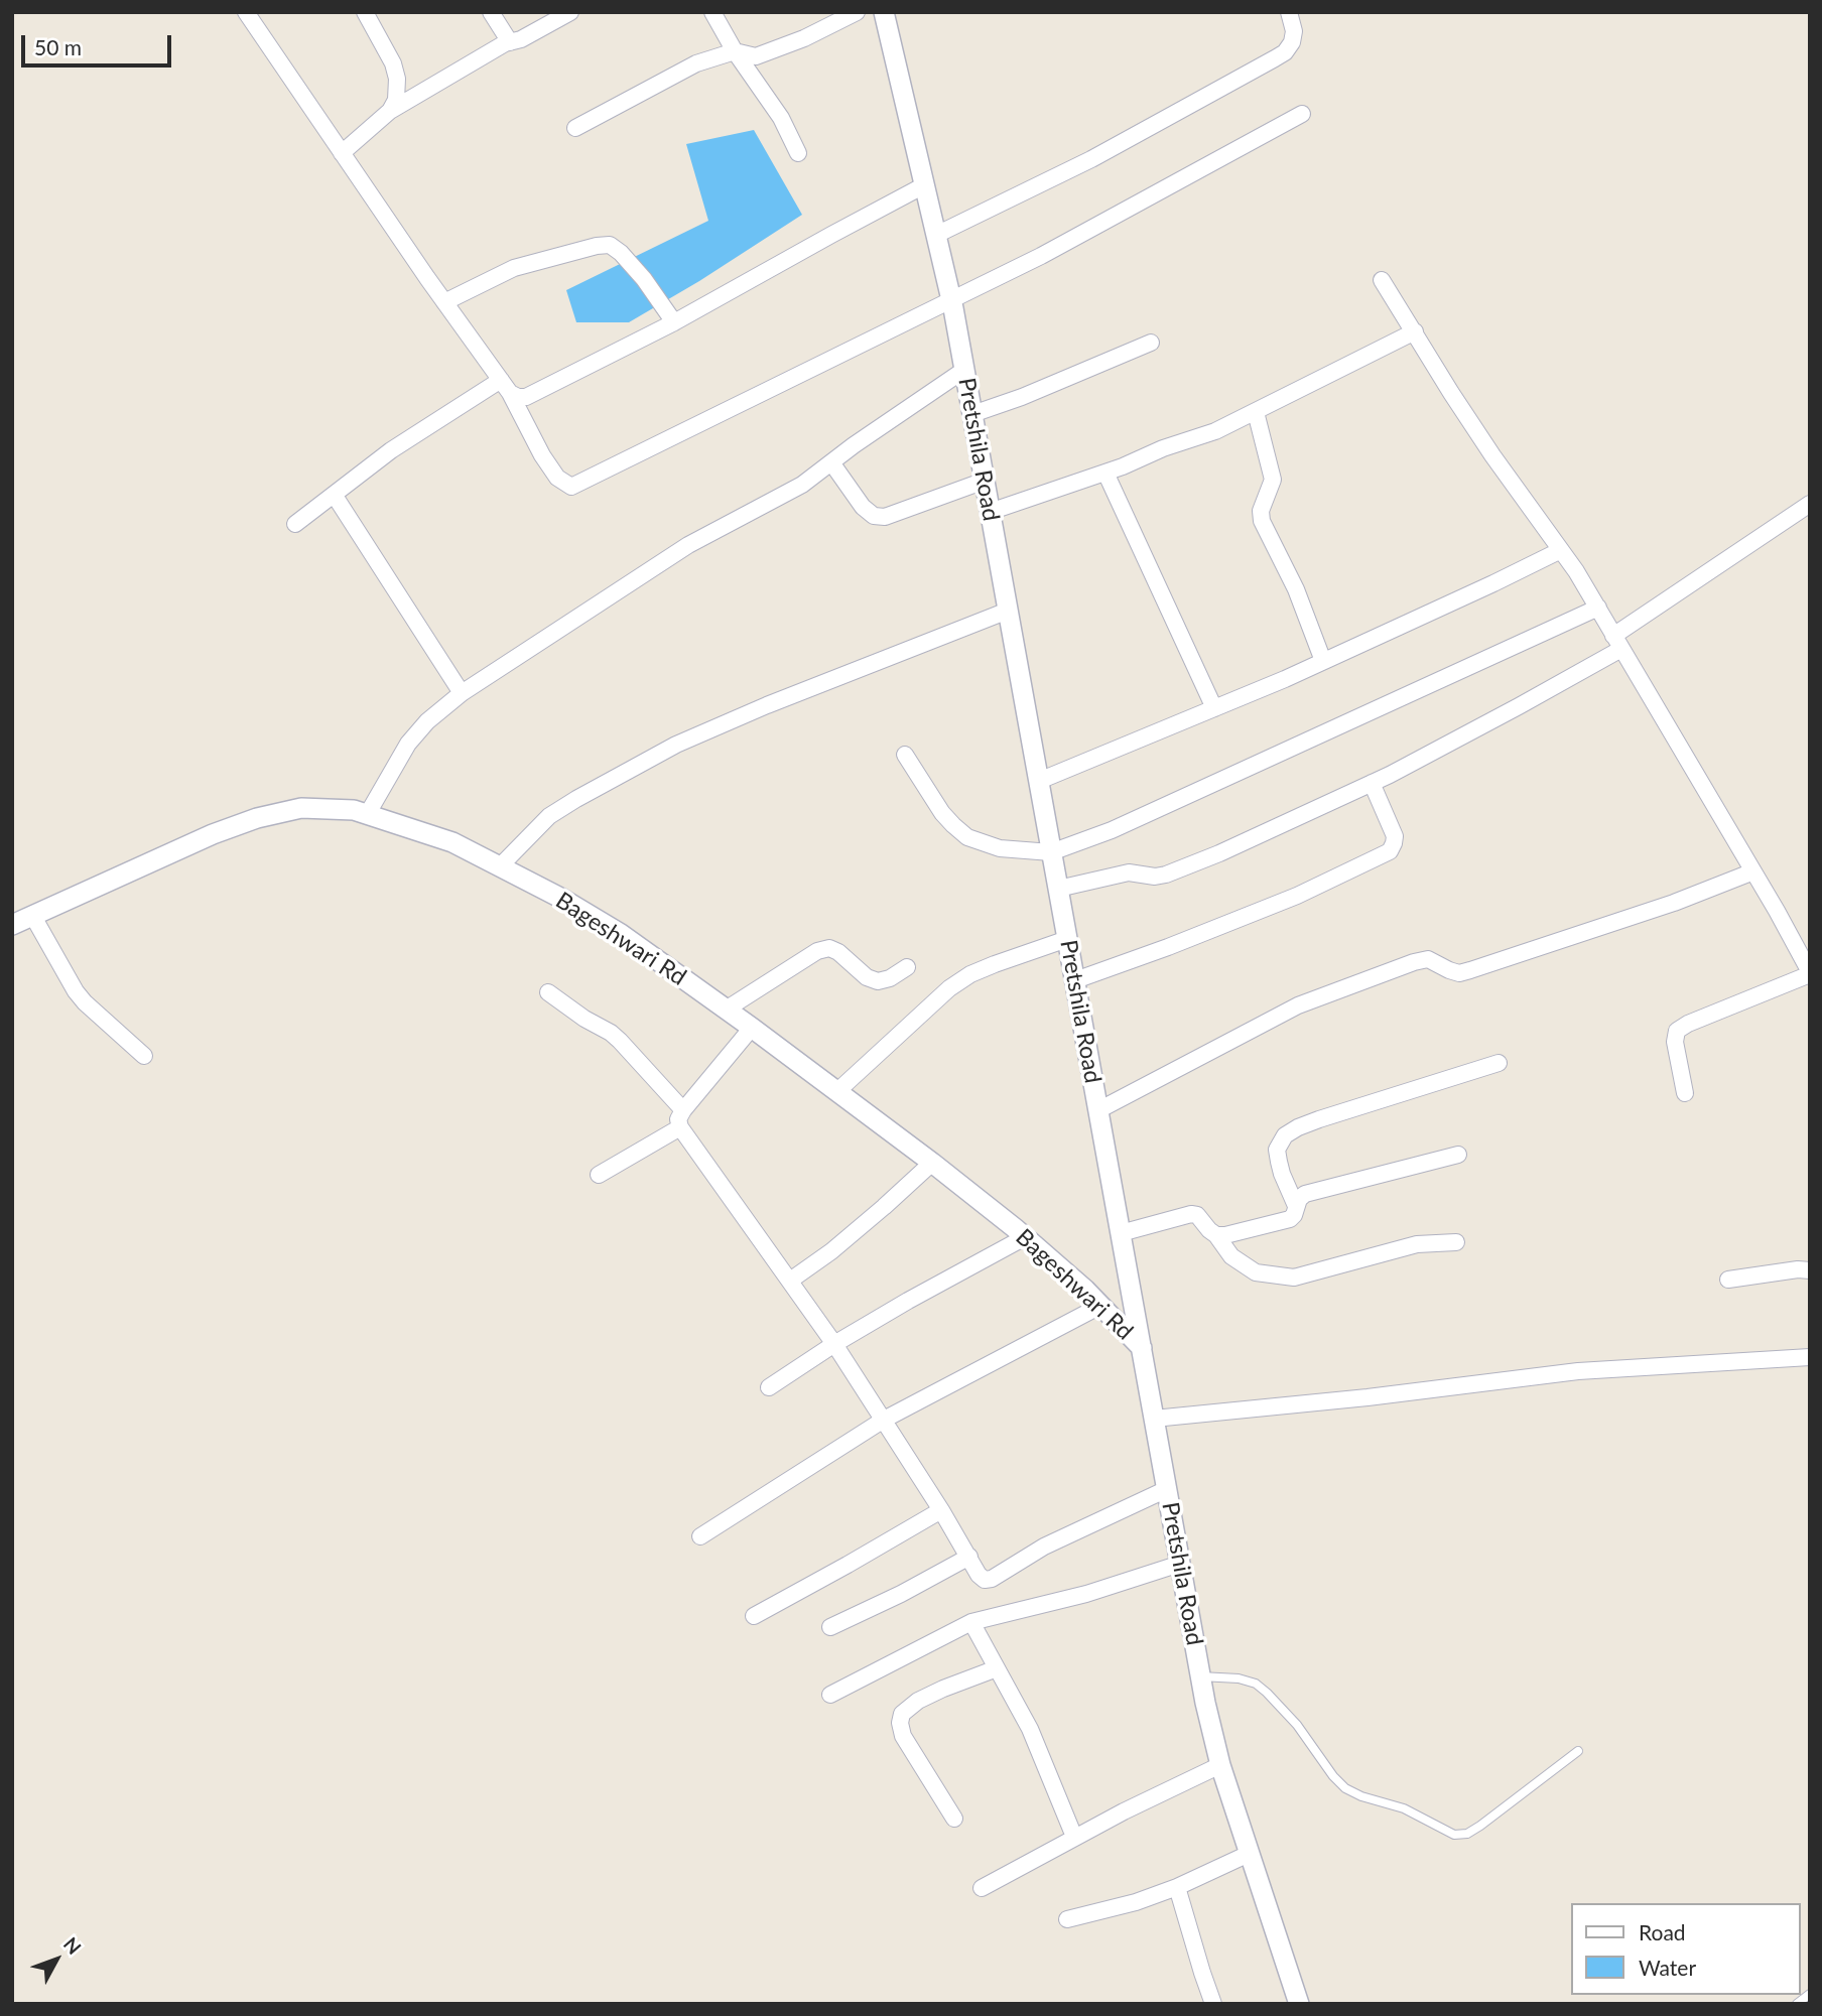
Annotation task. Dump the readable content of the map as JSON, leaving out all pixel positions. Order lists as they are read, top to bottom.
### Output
{
  "streets": {
    "street": ["Pretshila Road", "Bageshwari Rd"]
  },
  "crossings": [
    ["Pretshila Road", "Bageshwari Rd"]
  ],
  "legend": ["Road", "Water"],
  "scale_bar": "50 m",
  "north": "top right"
}
